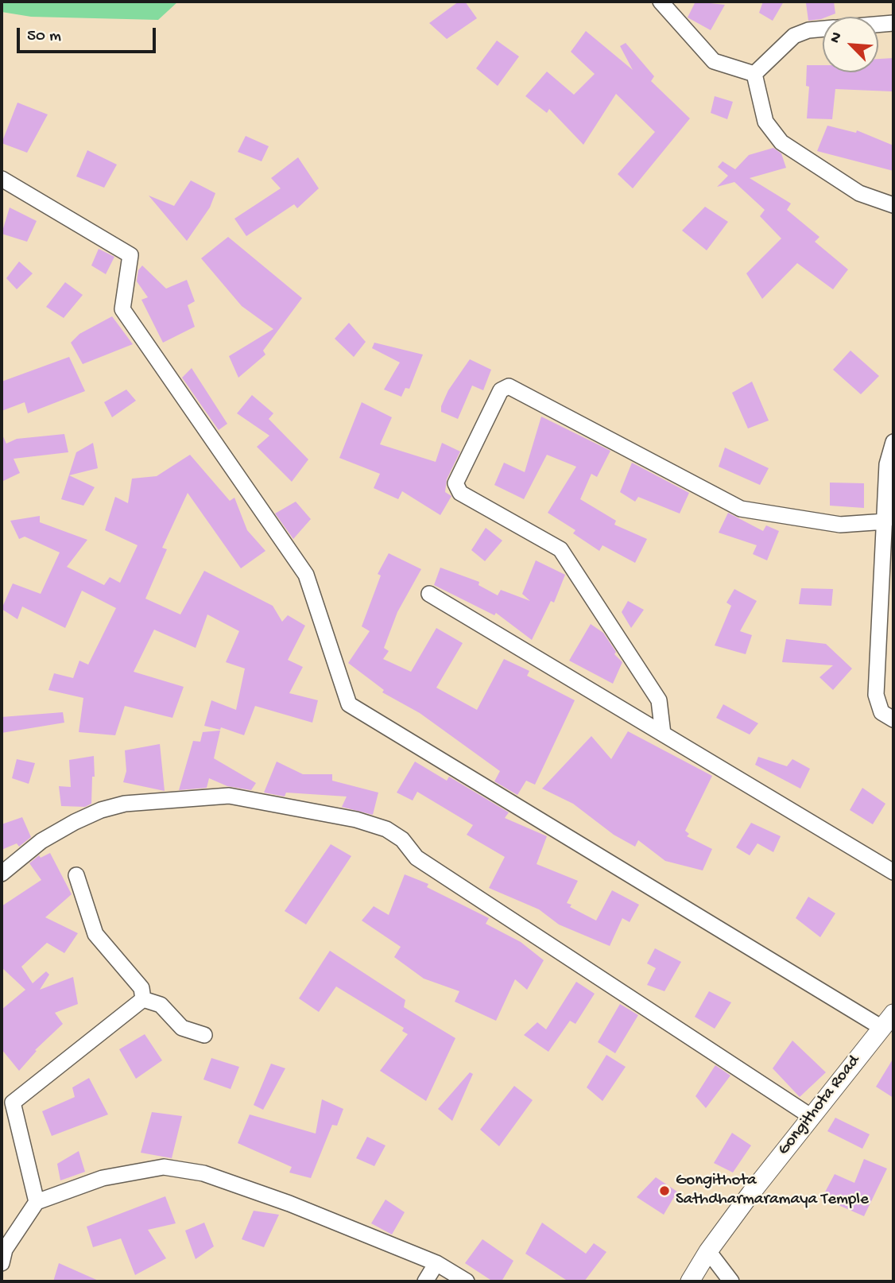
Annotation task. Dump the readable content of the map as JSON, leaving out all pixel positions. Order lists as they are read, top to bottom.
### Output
{
  "streets": {
    "street": ["Gongithota Road"]
  },
  "places": ["Gongithota Sathdharmaramaya Temple"],
  "scale_bar": "50 m",
  "north": "top left"
}
